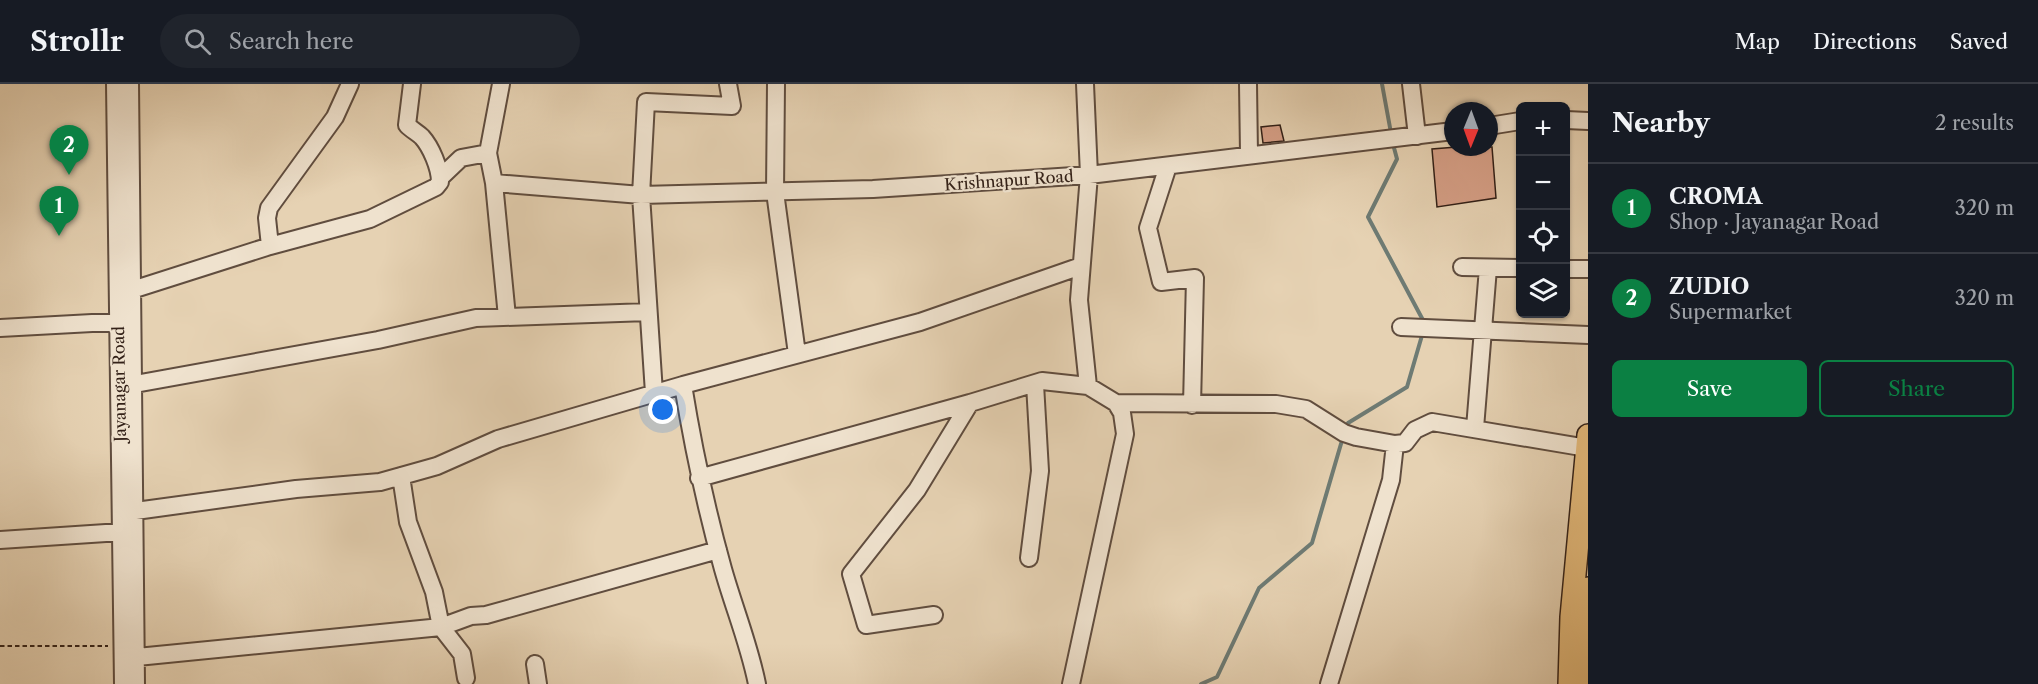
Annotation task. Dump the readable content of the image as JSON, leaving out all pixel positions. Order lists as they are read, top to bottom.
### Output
{
  "streets": {
    "street": ["Krishnapur Road", "Jayanagar Road"]
  },
  "north": "bottom",
  "page": {
    "header": "Strollr",
    "search": "Search here",
    "nav": ["Map", "Directions", "Saved"],
    "heading": ["Nearby", "2 results"],
    "map_buttons": ["+", "−"],
    "pins": ["2", "1"],
    "list": [
      {
        "mark": "1",
        "name": "CROMA",
        "note": "Shop · Jayanagar Road",
        "value": "320 m"
      },
      {
        "mark": "2",
        "name": "ZUDIO",
        "note": "Supermarket",
        "value": "320 m"
      }
    ],
    "buttons": ["Save", "Share"]
  }
}
